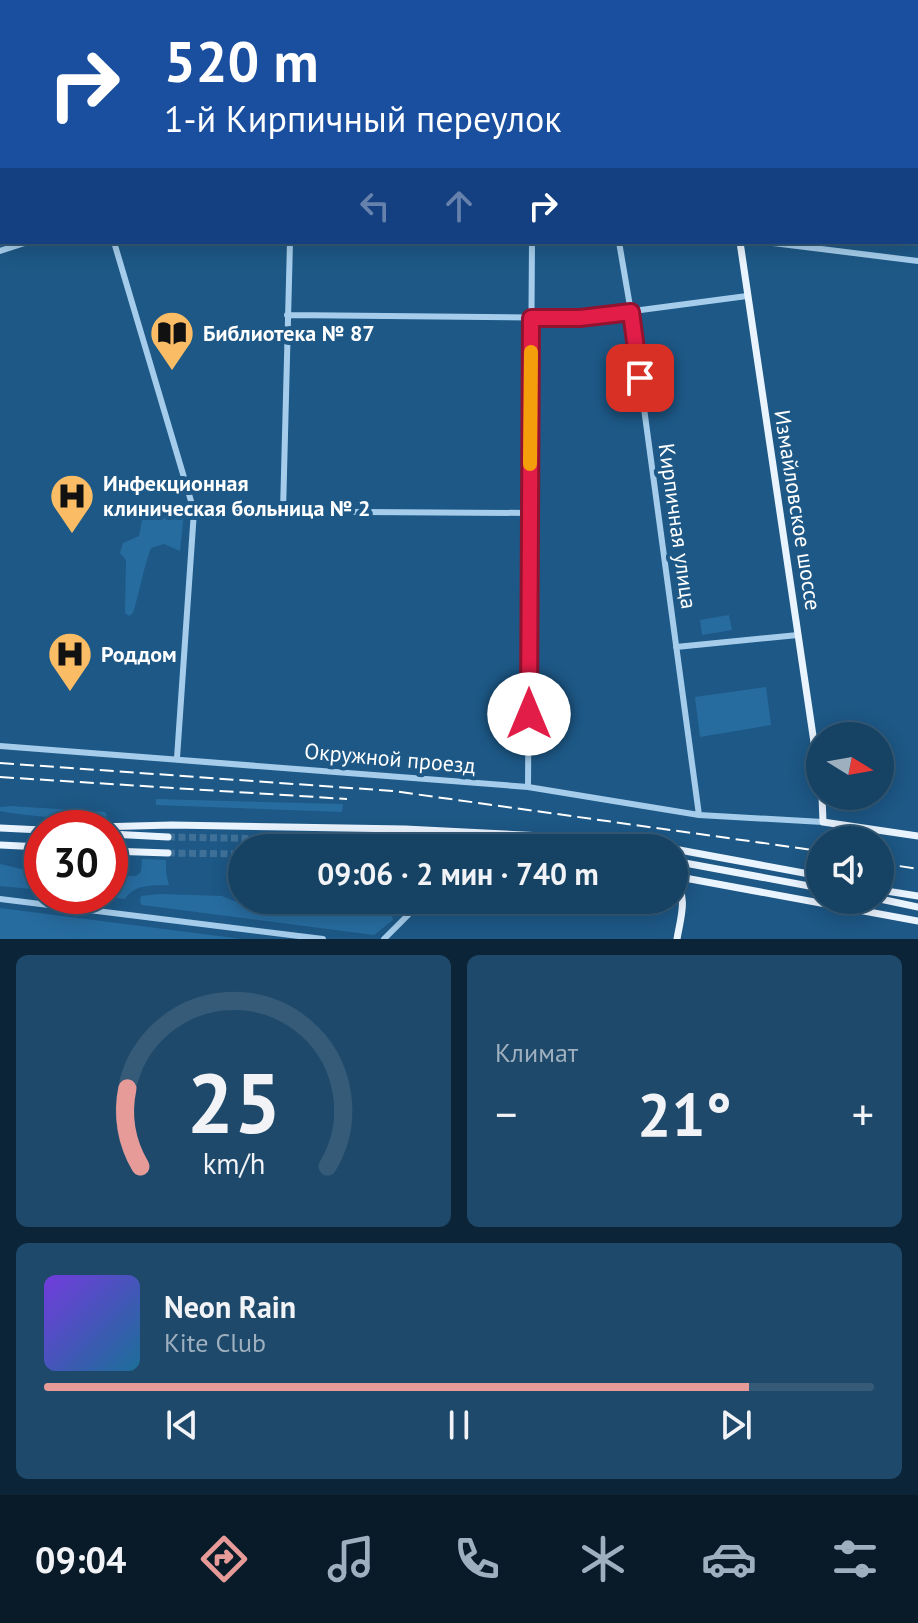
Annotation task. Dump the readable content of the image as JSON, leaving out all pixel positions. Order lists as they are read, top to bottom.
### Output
{
  "streets": {
    "main road": ["Измайловское шоссе", "Окружной проезд"],
    "street": ["Кирпичная улица"]
  },
  "crossings": [
    ["Кирпичная улица", "Окружной проезд"]
  ],
  "places": {
    "library": ["Библиотека № 87"],
    "hospital": ["Инфекционная клиническая больница № 2", "Роддом"]
  },
  "north": "right",
  "page": {
    "turn": ["520 m", "1-й Кирпичный переулок"],
    "limit": "30",
    "trip": "09:06 · 2 мин · 740 m",
    "tile": "Климат",
    "heat": ["−", "21°", "+"],
    "song": ["Neon Rain", "Kite Club"],
    "tabs": "09:04",
    "gauge": ["25", "km/h"]
  }
}
